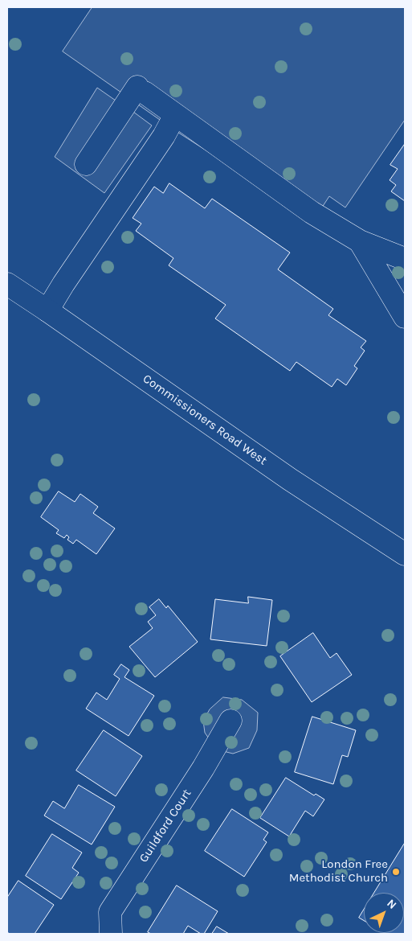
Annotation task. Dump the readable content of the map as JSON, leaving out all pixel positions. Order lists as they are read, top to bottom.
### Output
{
  "streets": {
    "main road": ["Commissioners Road West", "Guildford Court"]
  },
  "places": ["London Free Methodist Church"],
  "north": "top right"
}
